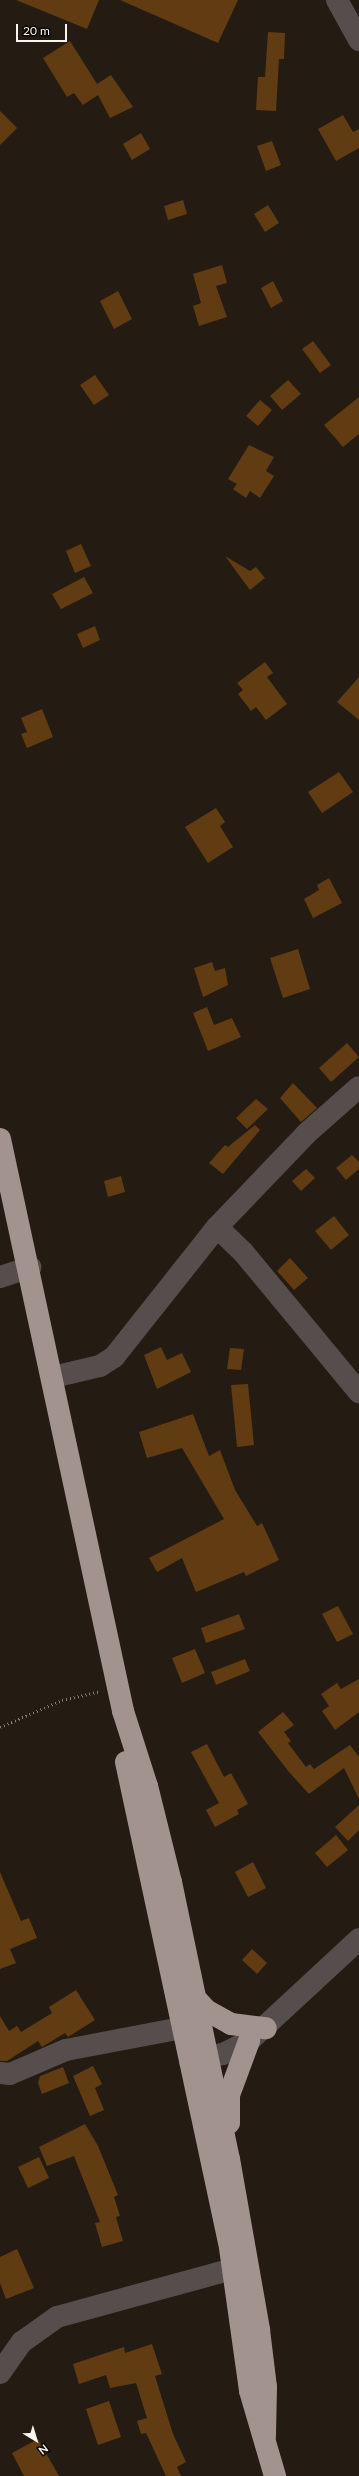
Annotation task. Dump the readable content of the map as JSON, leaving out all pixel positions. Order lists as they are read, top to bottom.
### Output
{
  "scale_bar": "20 m",
  "north": "bottom right"
}
